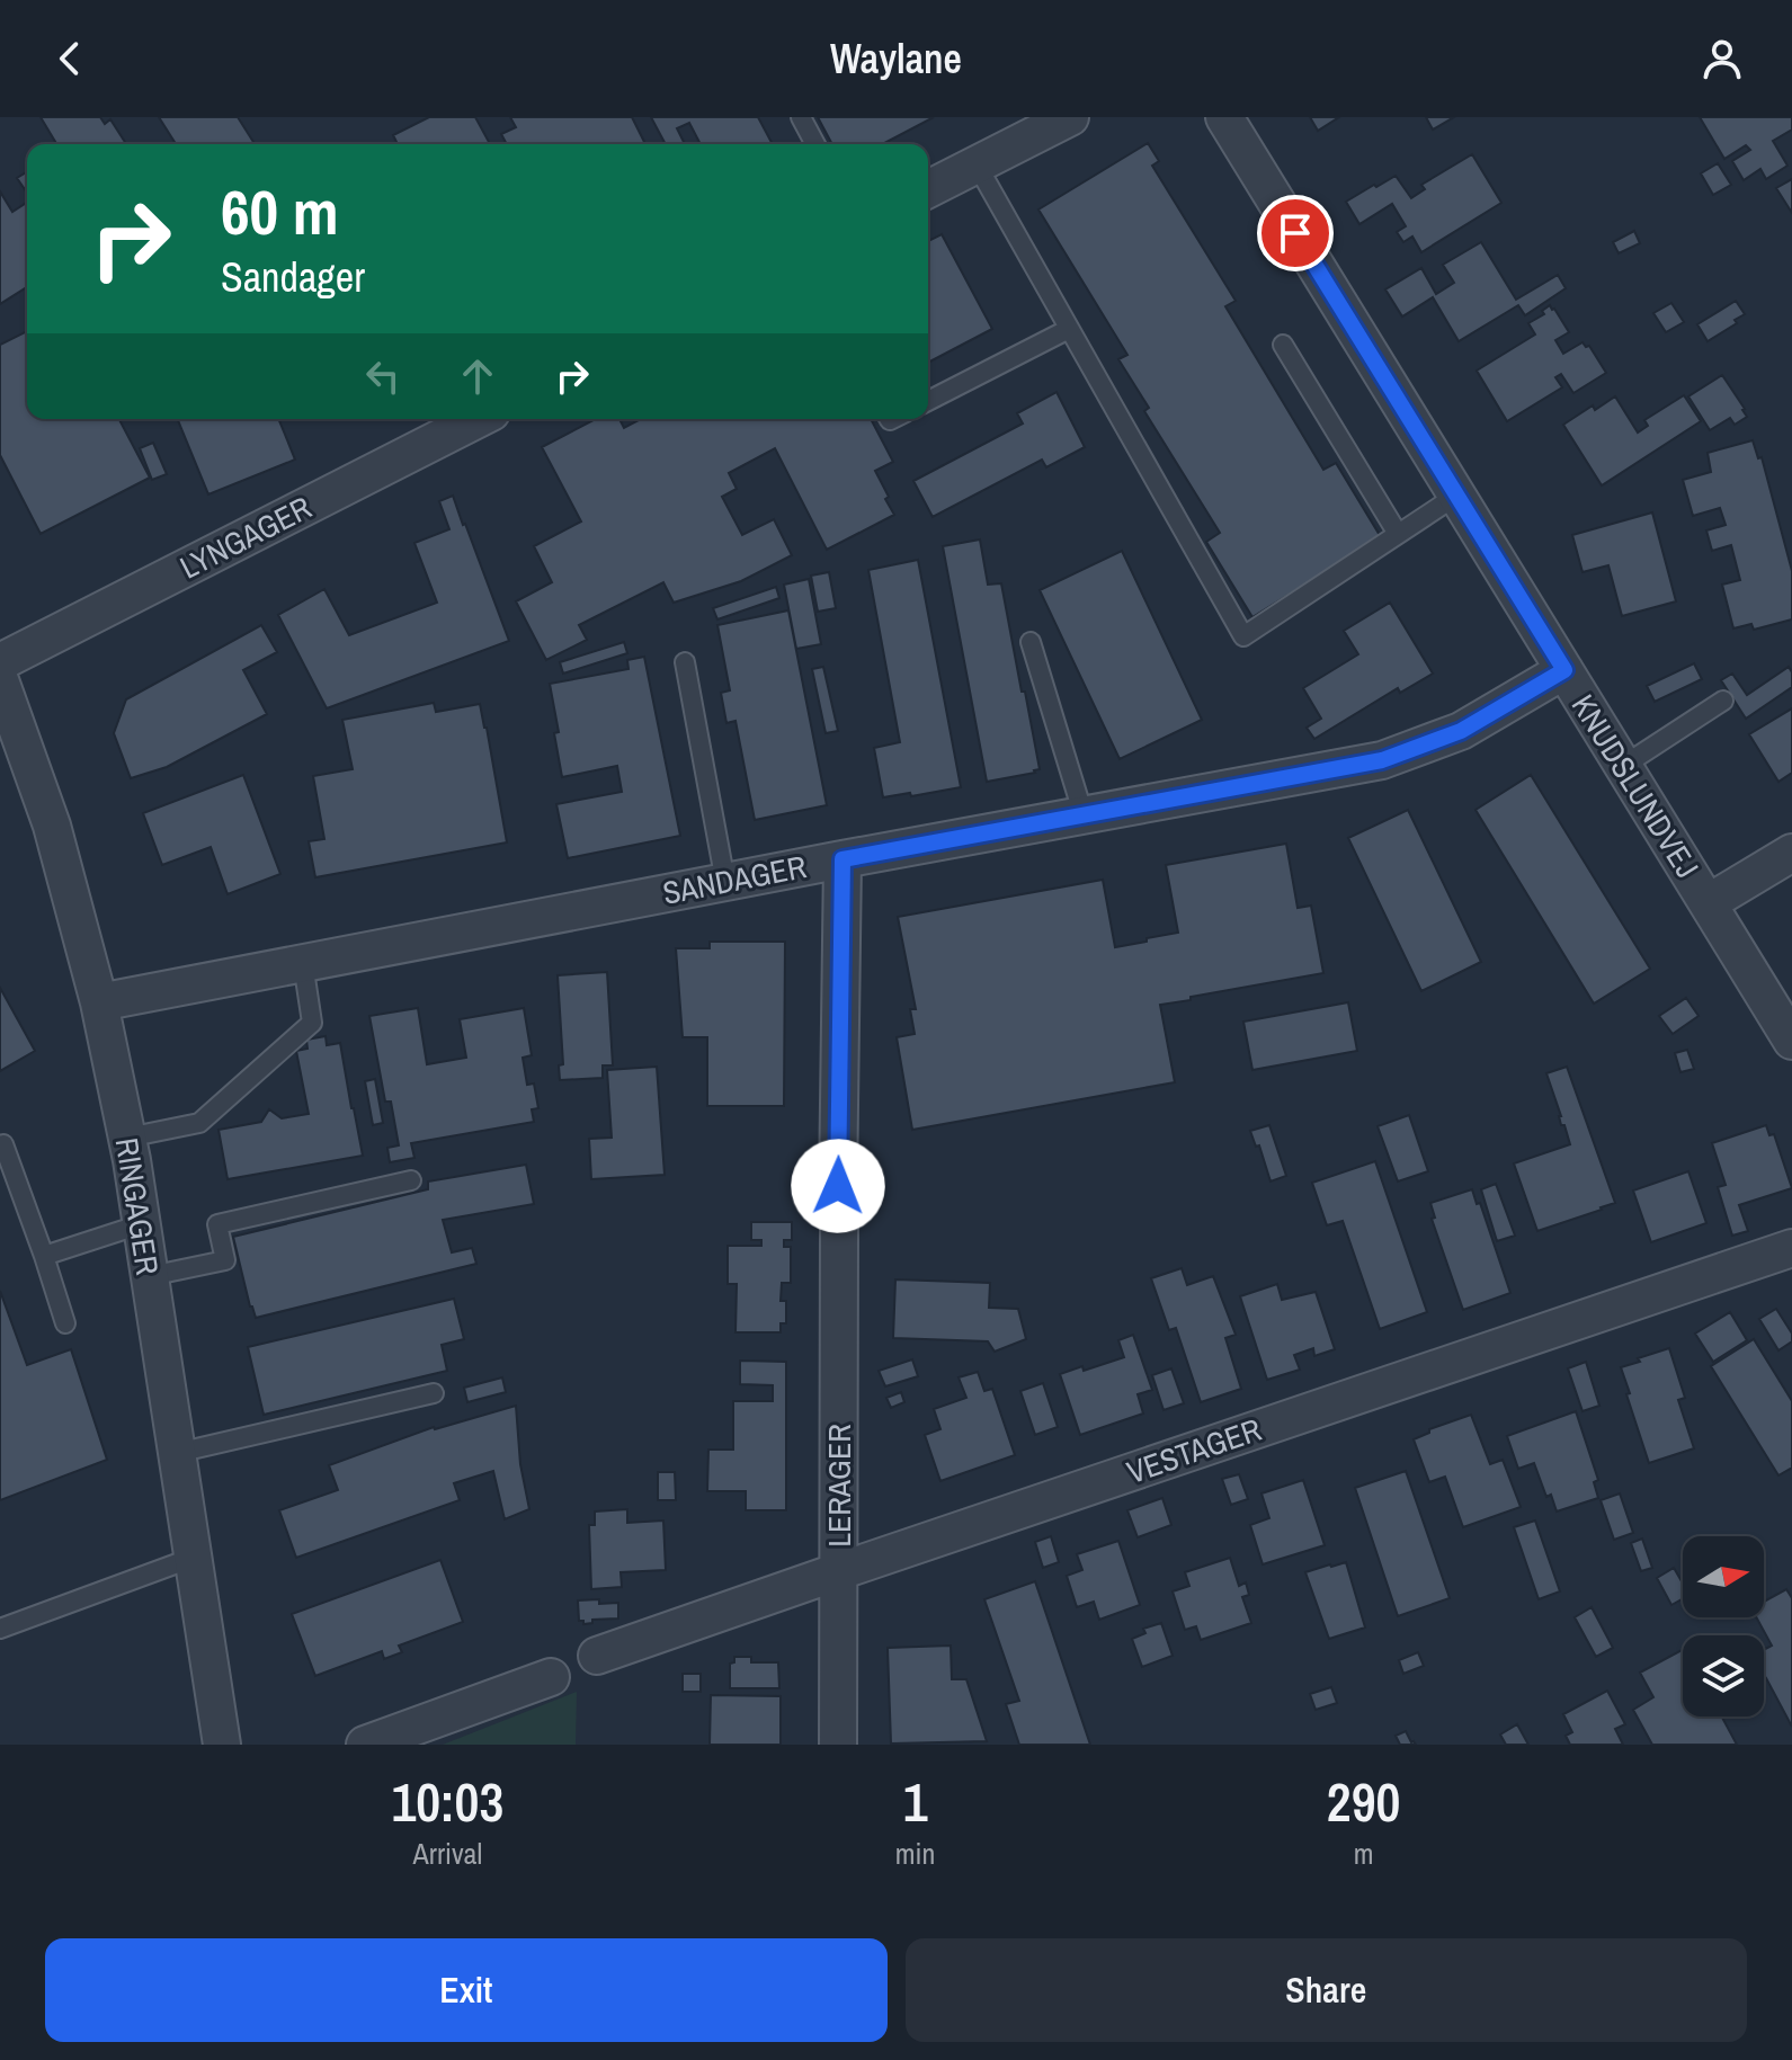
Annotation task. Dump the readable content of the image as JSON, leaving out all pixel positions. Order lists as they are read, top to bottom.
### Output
{
  "streets": {
    "street": [
      "LYNGAGER",
      "KNUDSLUNDVEJ",
      "SANDAGER",
      "RINGAGER",
      "VESTAGER",
      "LERAGER"
    ]
  },
  "crossings": [
    ["KNUDSLUNDVEJ", "SANDAGER"],
    ["SANDAGER", "RINGAGER"],
    ["VESTAGER", "LERAGER"]
  ],
  "north": "right",
  "page": {
    "header": "Waylane",
    "turn": ["60 m", "Sandager"],
    "eta": [
      "10:03",
      "Arrival",
      "1",
      "min",
      "290",
      "m"
    ],
    "buttons": ["Exit", "Share"]
  }
}
